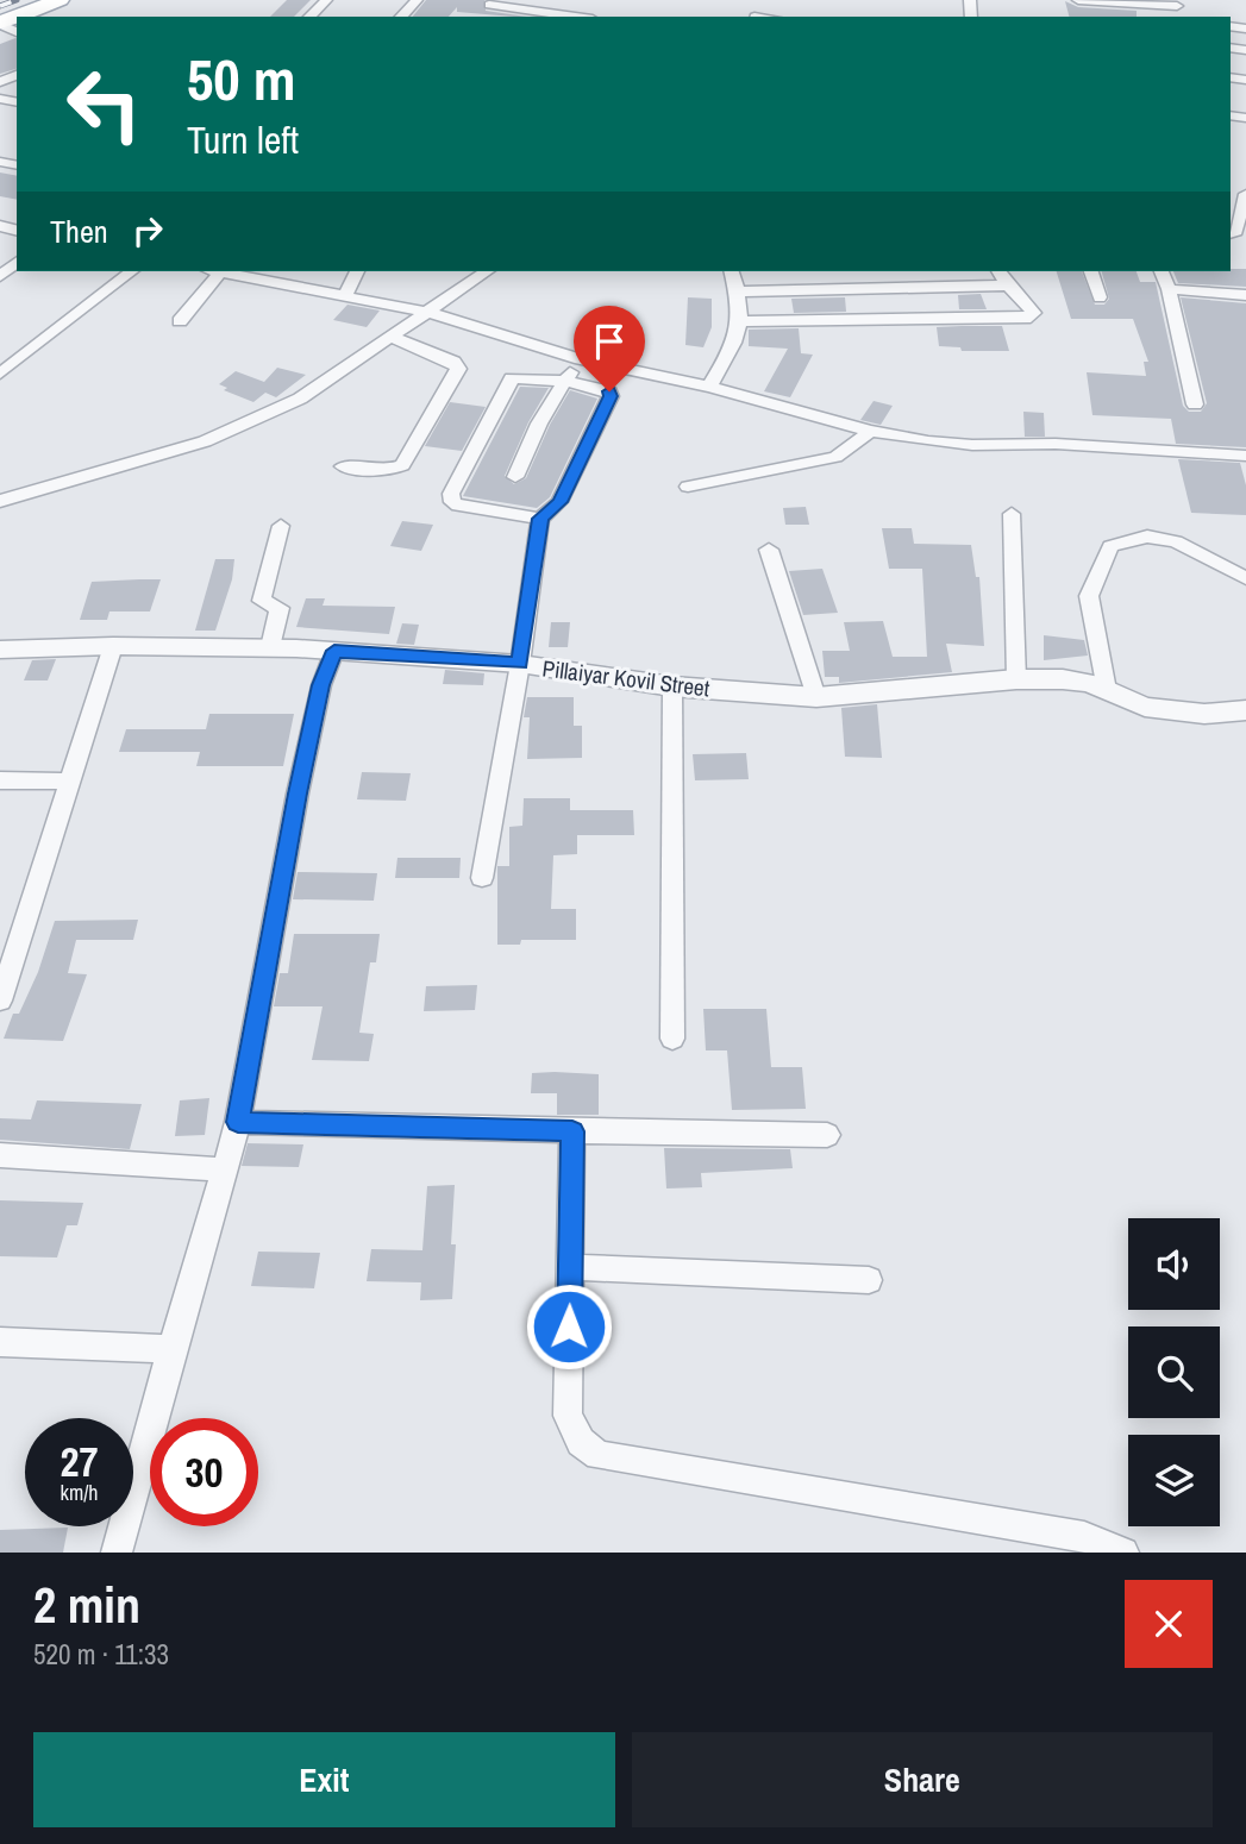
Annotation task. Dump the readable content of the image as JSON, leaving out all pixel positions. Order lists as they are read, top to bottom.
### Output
{
  "streets": {
    "street": ["Pillaiyar Kovil Street"]
  },
  "page": {
    "turn": ["50 m", "Turn left"],
    "then": "Then",
    "speed": "27 km/h",
    "limit": "30",
    "heading": ["2 min", "520 m · 11:33"],
    "buttons": ["Exit", "Share"]
  }
}
